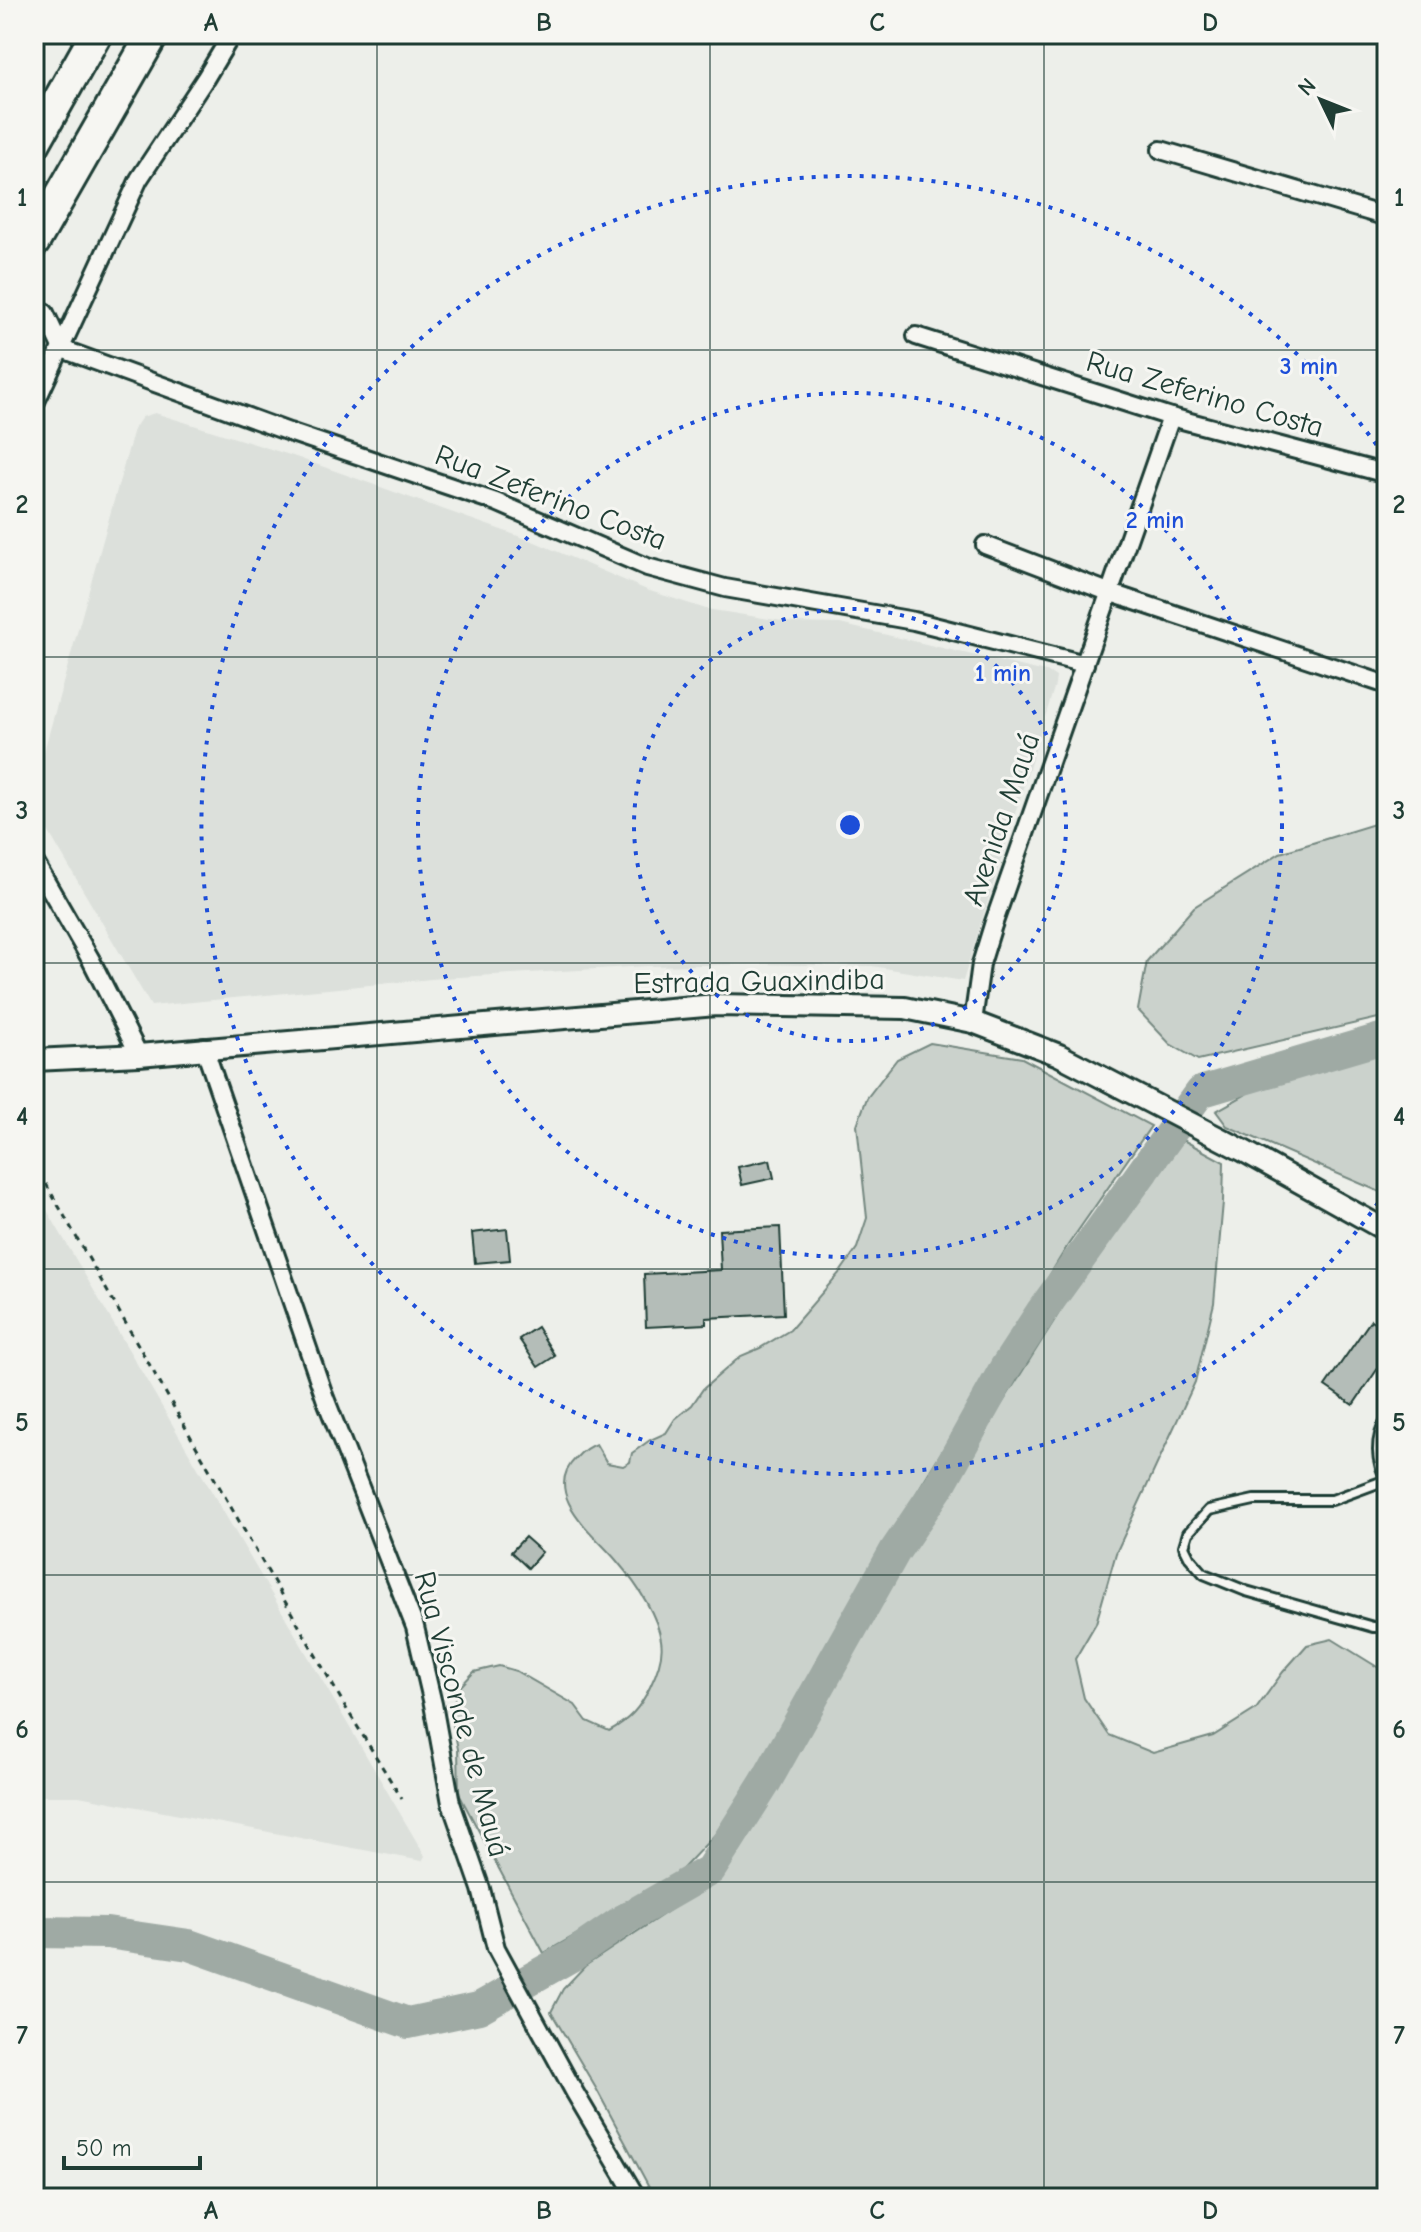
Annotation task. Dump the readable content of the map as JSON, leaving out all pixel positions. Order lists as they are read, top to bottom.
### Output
{
  "streets": {
    "street": [
      "Rua Zeferino Costa",
      "Avenida Mauá",
      "Estrada Guaxindiba",
      "Rua Visconde de Mauá"
    ]
  },
  "crossings": [
    ["Rua Zeferino Costa", "Avenida Mauá"],
    ["Avenida Mauá", "Estrada Guaxindiba"],
    ["Estrada Guaxindiba", "Rua Visconde de Mauá"]
  ],
  "scale_bar": "50 m",
  "north": "top left",
  "grid": {
    "columns": [
      "A",
      "B",
      "C",
      "D"
    ],
    "rows": [
      "1",
      "2",
      "3",
      "4",
      "5",
      "6",
      "7"
    ]
  },
  "rings": ["3 min", "2 min", "1 min"]
}
